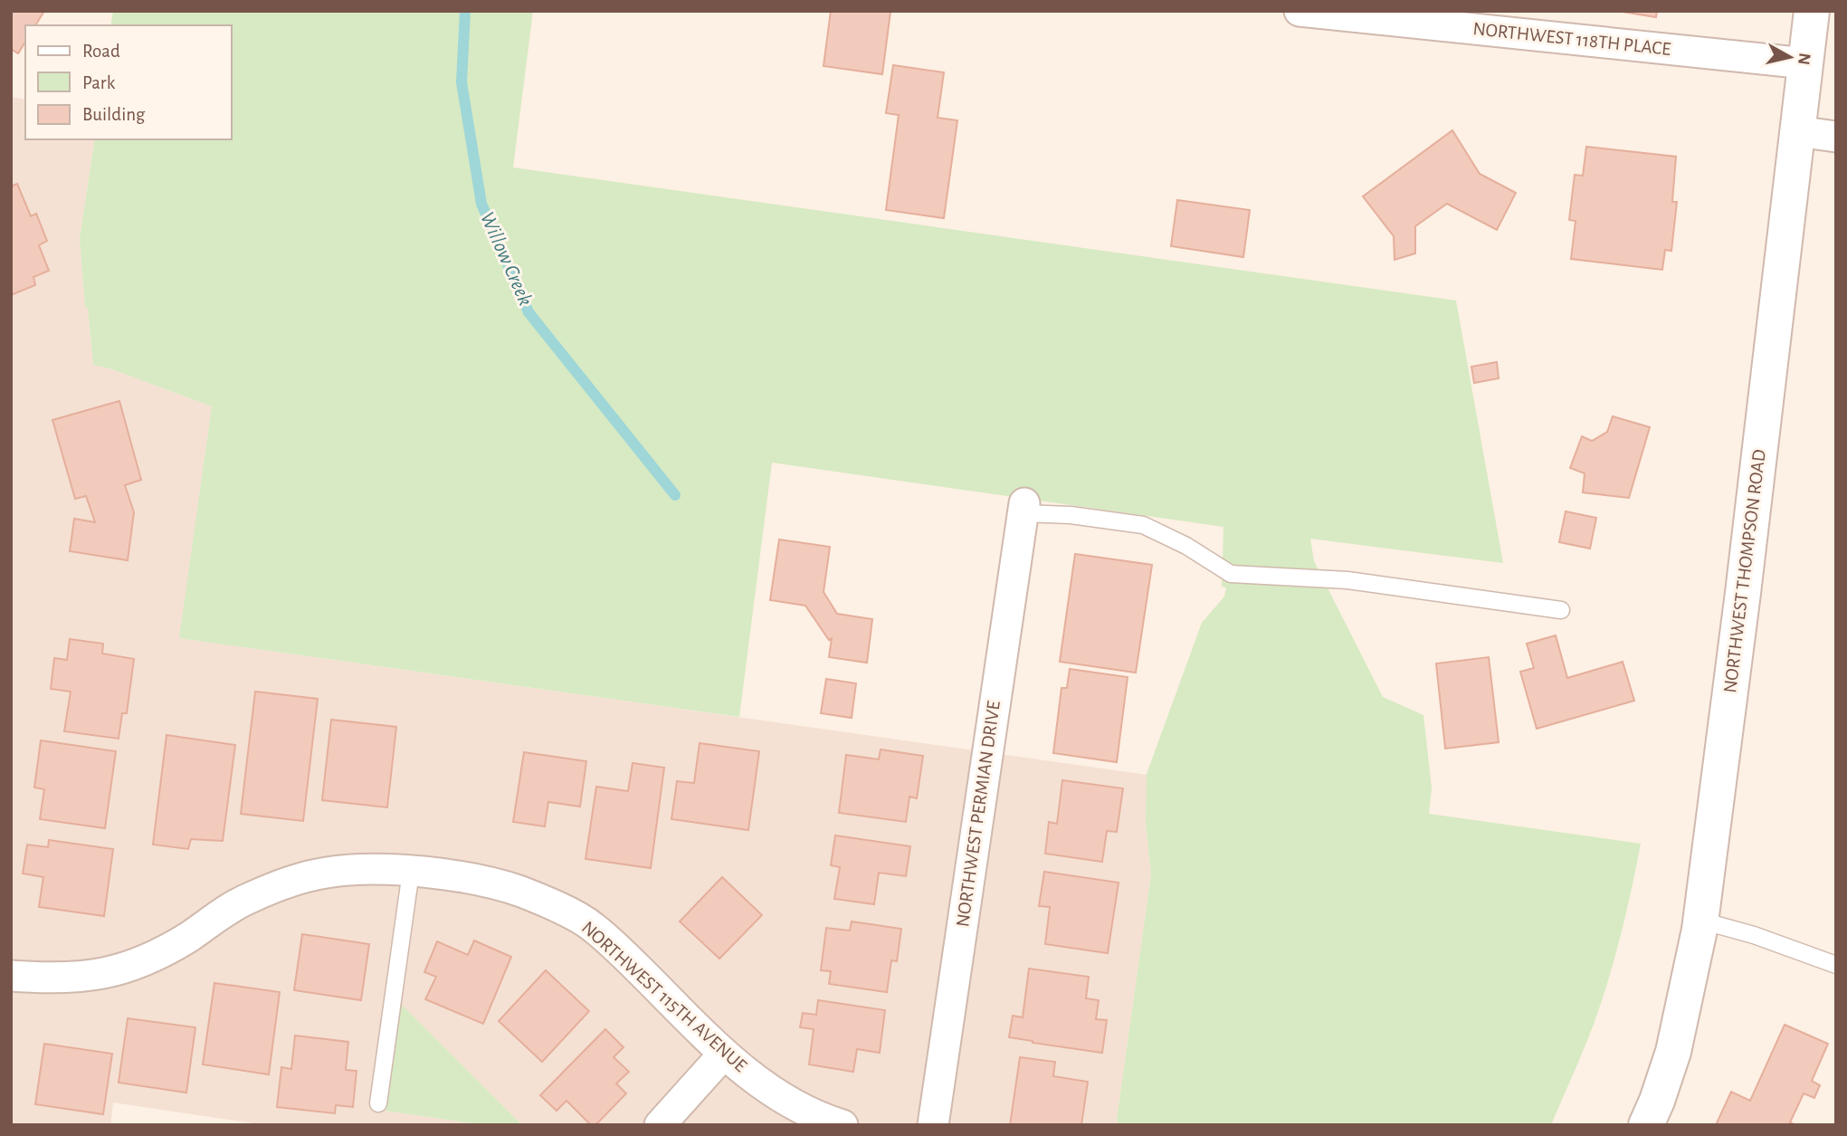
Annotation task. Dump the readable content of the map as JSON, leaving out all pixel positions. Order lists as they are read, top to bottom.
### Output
{
  "streets": {
    "street": [
      "NORTHWEST 118TH PLACE",
      "NORTHWEST THOMPSON ROAD",
      "NORTHWEST PERMIAN DRIVE",
      "NORTHWEST 115TH AVENUE"
    ]
  },
  "crossings": [
    ["NORTHWEST 118TH PLACE", "NORTHWEST THOMPSON ROAD"]
  ],
  "water": ["Willow Creek"],
  "legend": ["Road", "Park", "Building"],
  "north": "right"
}
